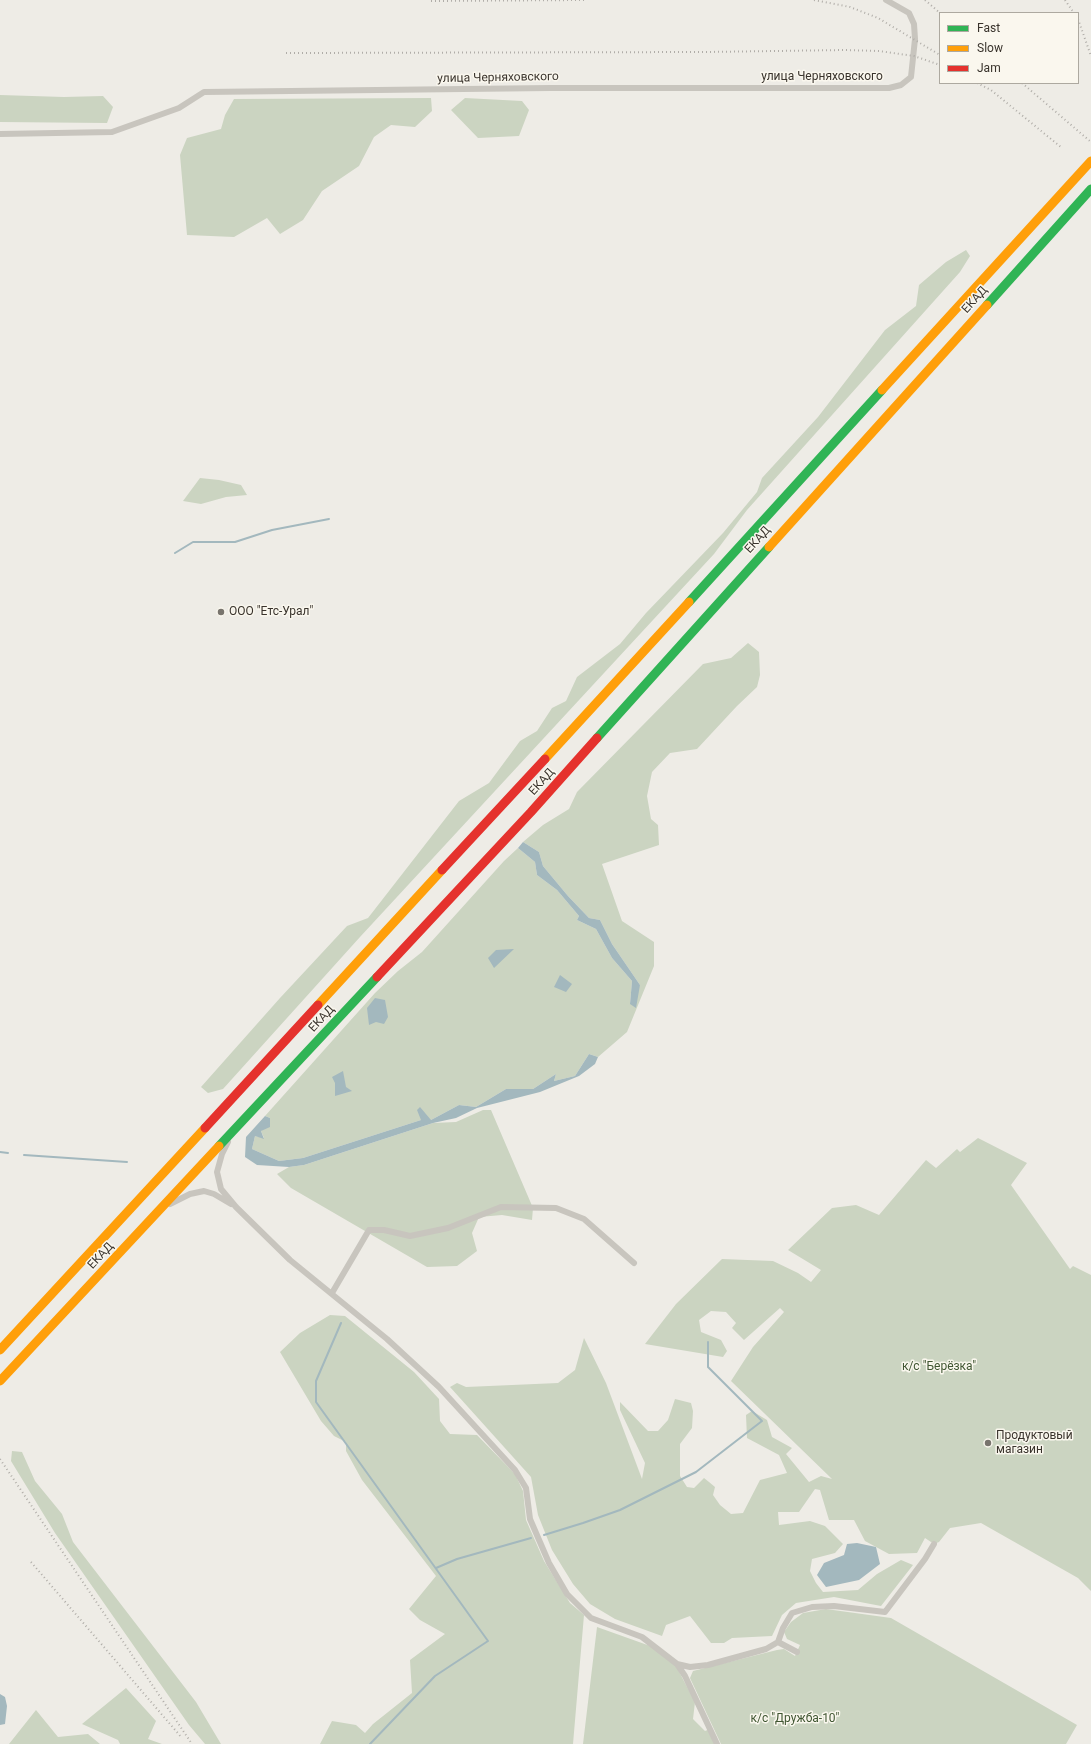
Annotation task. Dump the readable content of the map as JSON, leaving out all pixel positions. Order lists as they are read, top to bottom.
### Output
{
  "streets": {
    "highway": ["ЕКАД"],
    "street": ["улица Черняховского"]
  },
  "parks": ["к/с \"Берёзка\"", "к/с \"Дружба-10\""],
  "places": ["ООО \"Етс-Урал\"", "Продуктовый магазин"],
  "legend": ["Fast", "Slow", "Jam"]
}
